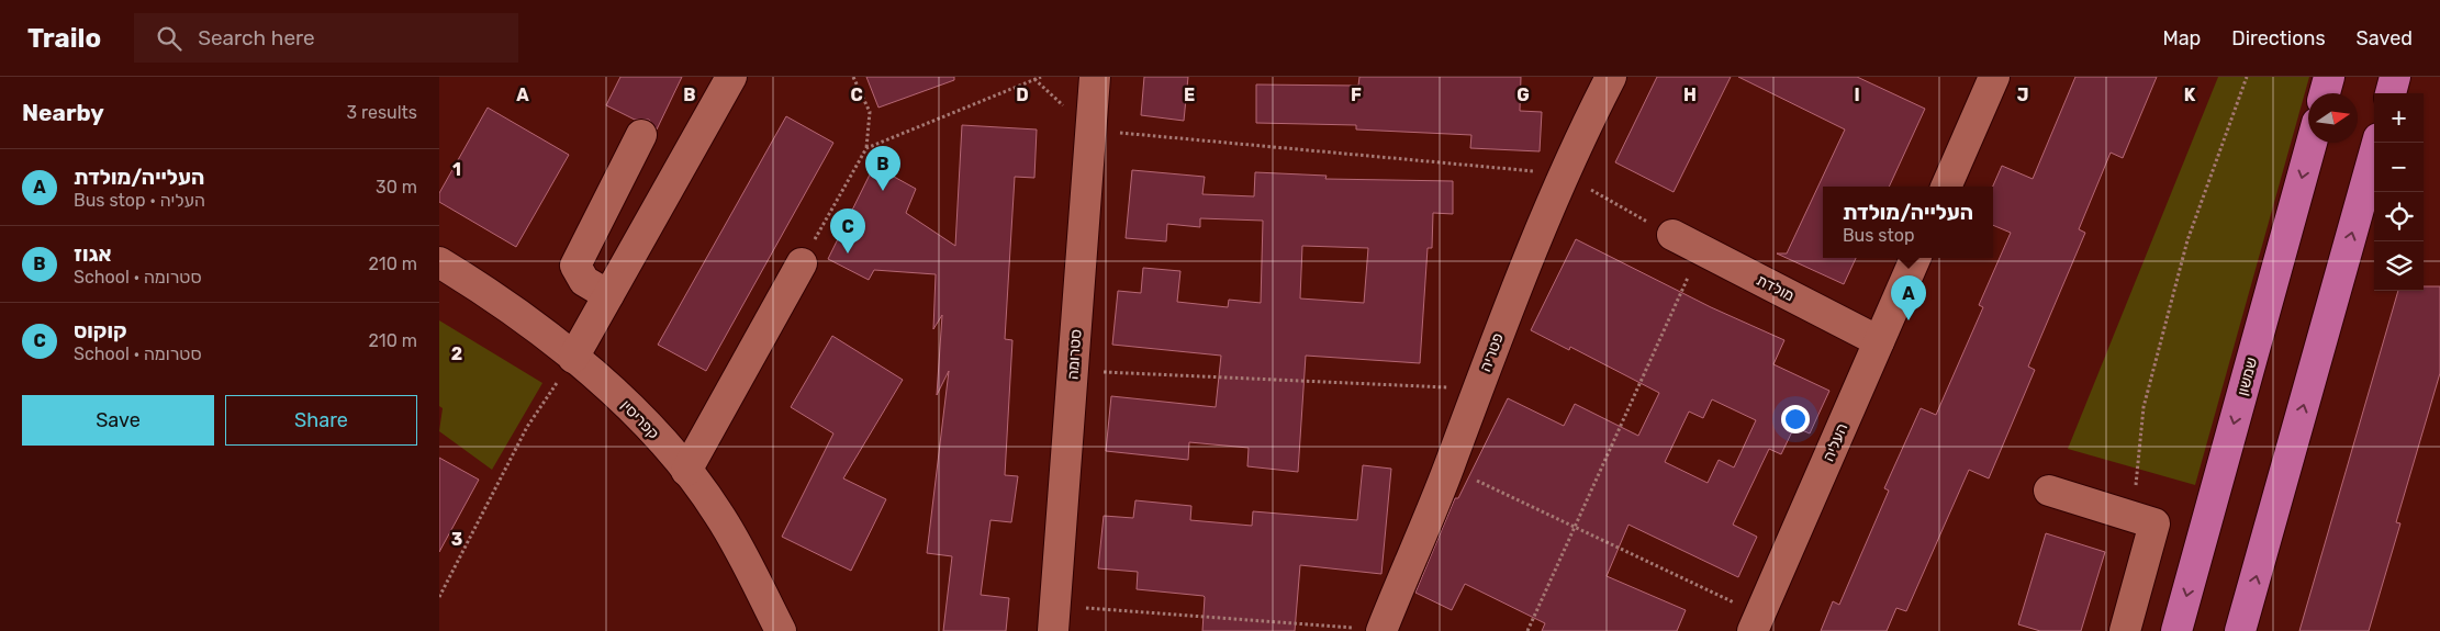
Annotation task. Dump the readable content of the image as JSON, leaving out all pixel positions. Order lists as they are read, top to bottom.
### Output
{
  "streets": {
    "main road": ["שמשון"],
    "street": [
      "מולדת",
      "פטריה",
      "סטרומה",
      "קפריסין",
      "העליה"
    ]
  },
  "crossings": [
    ["מולדת", "העליה"]
  ],
  "north": "right",
  "page": {
    "header": "Trailo",
    "search": "Search here",
    "nav": ["Map", "Directions", "Saved"],
    "heading": ["Nearby", "3 results"],
    "map_buttons": ["+", "−"],
    "pins": ["B", "C", "A"],
    "list": [
      {
        "mark": "A",
        "name": "העלייה/מולדת",
        "note": "Bus stop · העליה",
        "value": "30 m"
      },
      {
        "mark": "B",
        "name": "אגוז",
        "note": "School · סטרומה",
        "value": "210 m"
      },
      {
        "mark": "C",
        "name": "קוקוס",
        "note": "School · סטרומה",
        "value": "210 m"
      }
    ],
    "popup": ["העלייה/מולדת", "Bus stop"],
    "buttons": ["Save", "Share"]
  },
  "grid": {
    "columns": [
      "A",
      "B",
      "C",
      "D",
      "E",
      "F",
      "G",
      "H",
      "I",
      "J",
      "K"
    ],
    "rows": ["1", "2", "3"]
  }
}
